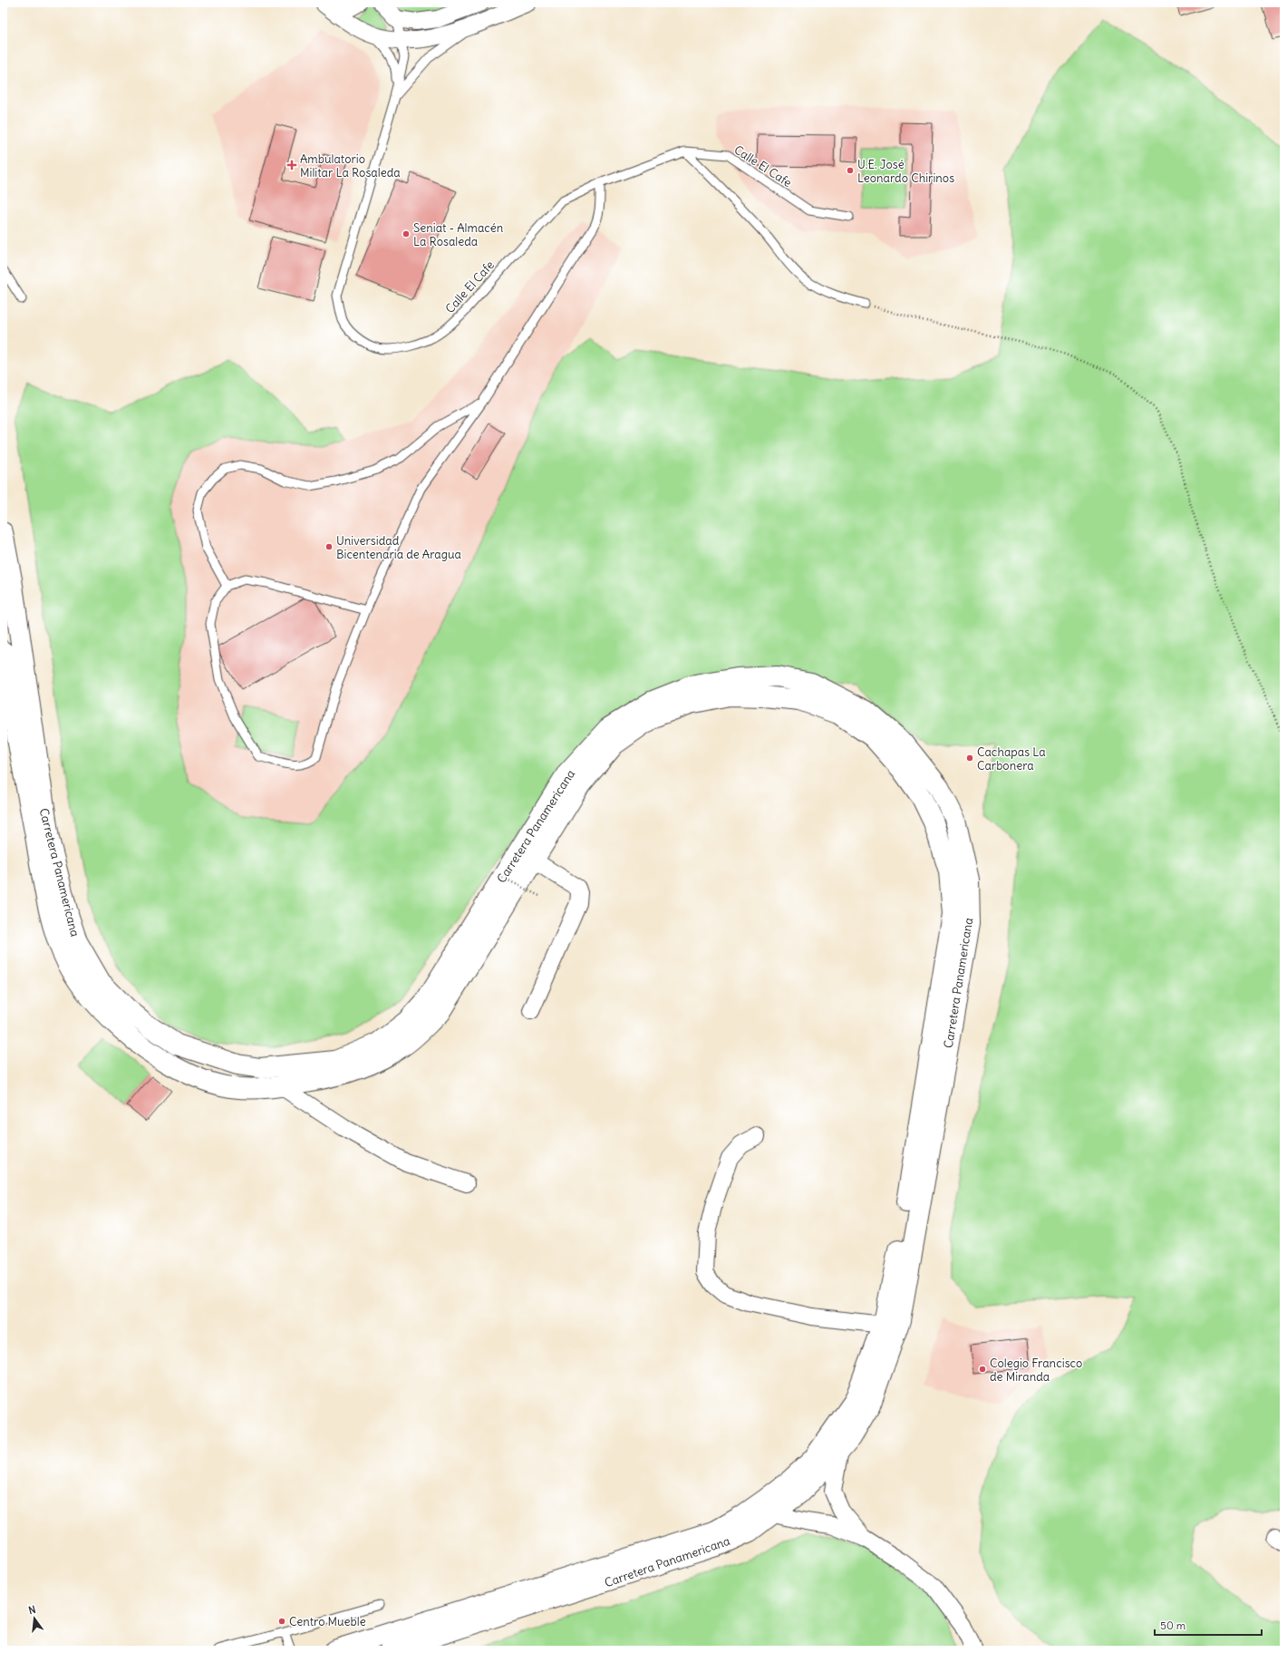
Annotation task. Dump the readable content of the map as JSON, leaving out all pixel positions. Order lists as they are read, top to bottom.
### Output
{
  "streets": {
    "main road": ["Carretera Panamericana"],
    "lane": ["Calle El Cafe"]
  },
  "places": {
    "health": ["Ambulatorio Militar La Rosaleda"],
    "other": [
      "U.E. José Leonardo Chirinos",
      "Seniat - Almacén La Rosaleda",
      "Universidad Bicentenaria de Aragua",
      "Cachapas La Carbonera",
      "Colegio Francisco de Miranda",
      "Centro Mueble"
    ]
  },
  "scale_bar": "50 m",
  "north": "top"
}
